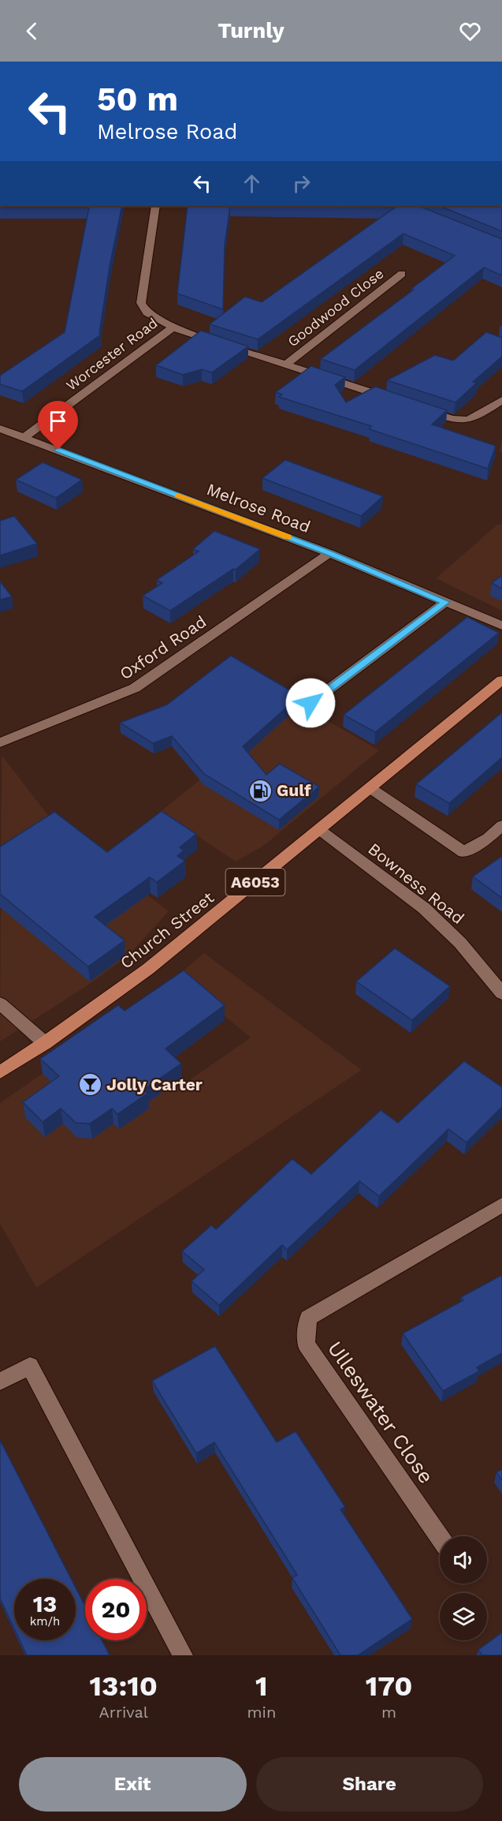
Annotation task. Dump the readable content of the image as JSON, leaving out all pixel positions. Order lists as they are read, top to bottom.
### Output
{
  "streets": {
    "main road": ["A6053", "Church Street"],
    "street": [
      "Goodwood Close",
      "Worcester Road",
      "Melrose Road",
      "Oxford Road",
      "Bowness Road",
      "Ulleswater Close"
    ]
  },
  "crossings": [
    ["Worcester Road", "Melrose Road"],
    ["Melrose Road", "Oxford Road"],
    ["Bowness Road", "Church Street"]
  ],
  "places": {
    "fuel station": ["Gulf"],
    "bar": ["Jolly Carter"]
  },
  "page": {
    "header": "Turnly",
    "turn": ["50 m", "Melrose Road"],
    "speed": "13 km/h",
    "limit": "20",
    "eta": [
      "13:10",
      "Arrival",
      "1",
      "min",
      "170",
      "m"
    ],
    "buttons": ["Exit", "Share"]
  }
}
